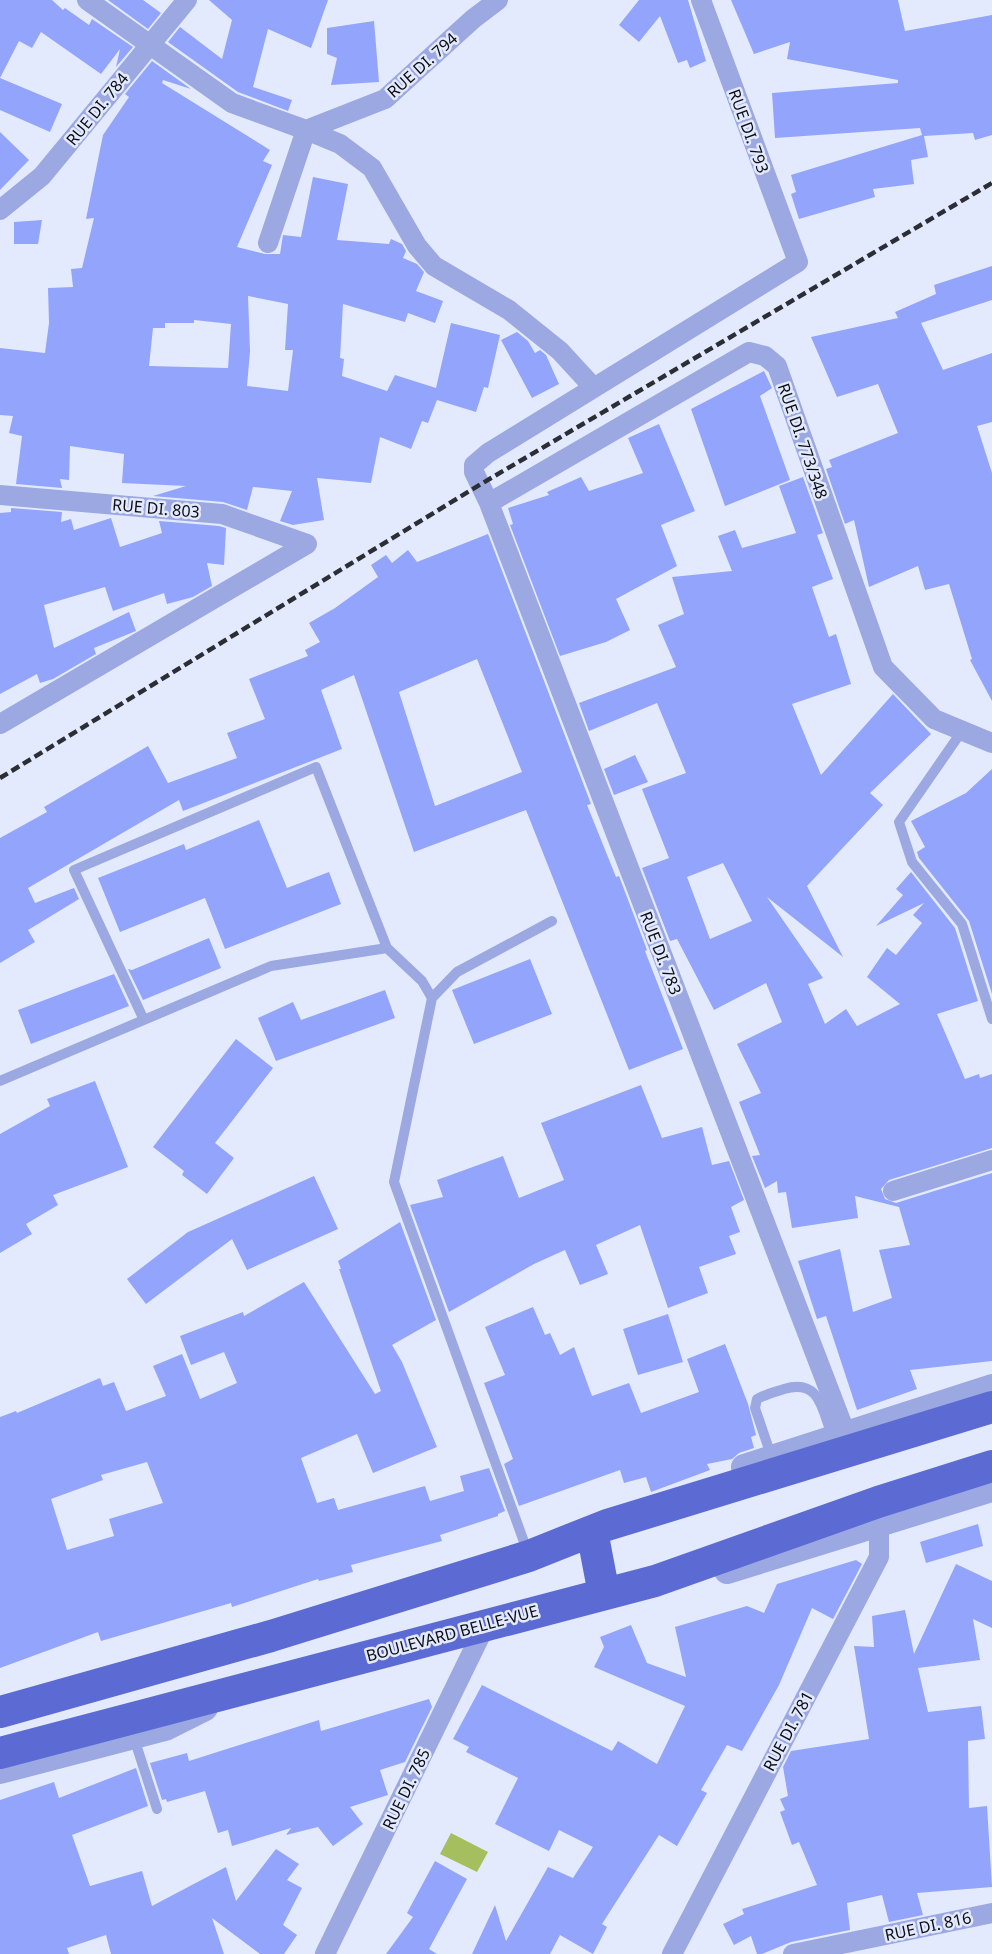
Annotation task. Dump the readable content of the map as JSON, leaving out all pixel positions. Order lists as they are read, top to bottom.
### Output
{
  "streets": {
    "main road": ["BOULEVARD BELLE-VUE"],
    "street": [
      "RUE DI. 794",
      "RUE DI. 784",
      "RUE DI. 793",
      "RUE DI. 773/348",
      "RUE DI. 803",
      "RUE DI. 783",
      "RUE DI. 781",
      "RUE DI. 785",
      "RUE DI. 816"
    ]
  },
  "crossings": [
    ["RUE DI. 793", "RUE DI. 783"],
    ["RUE DI. 773/348", "RUE DI. 783"],
    ["BOULEVARD BELLE-VUE", "RUE DI. 781"],
    ["BOULEVARD BELLE-VUE", "RUE DI. 785"]
  ]
}
